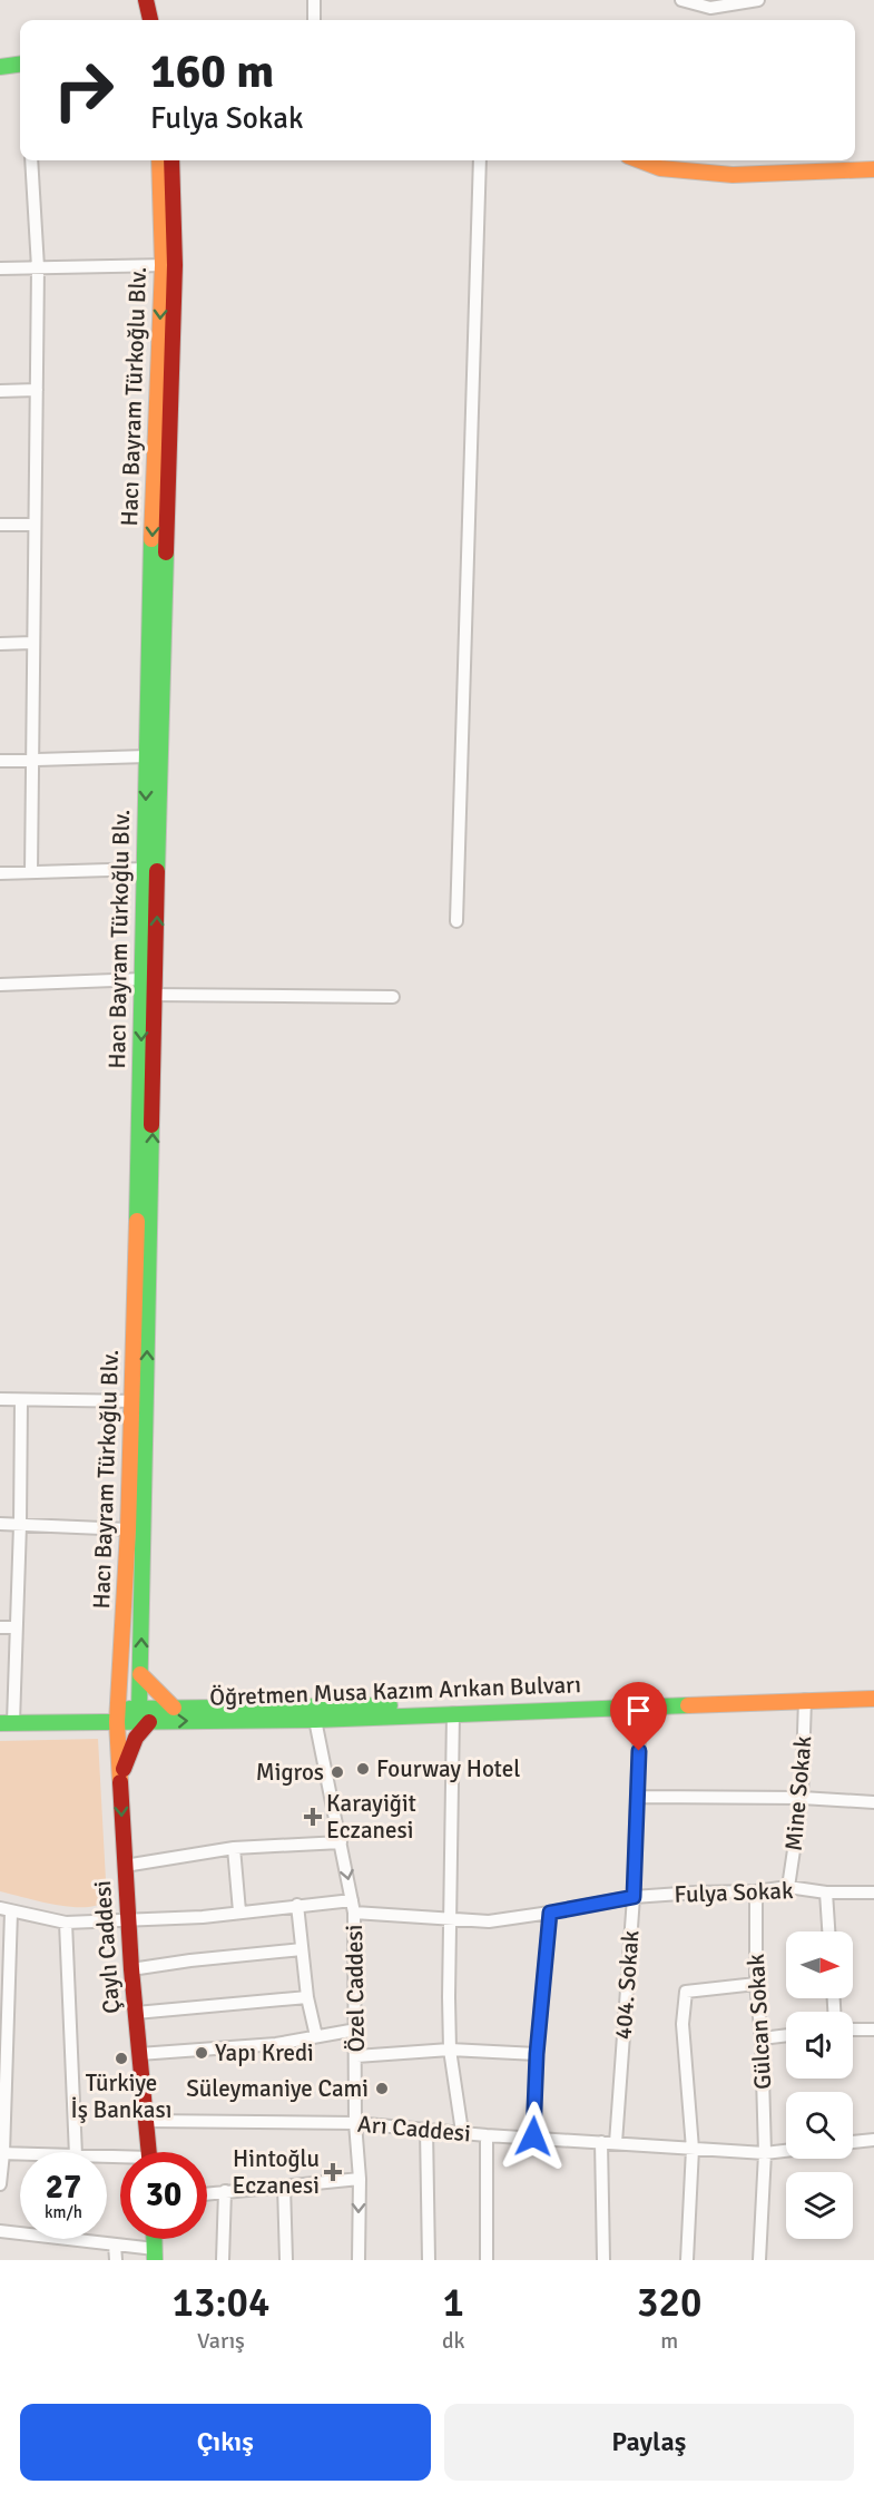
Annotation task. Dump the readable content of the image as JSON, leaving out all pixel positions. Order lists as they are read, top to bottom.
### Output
{
  "streets": {
    "street": [
      "Hacı Bayram Türkoğlu Blv.",
      "Öğretmen Musa Kazım Arıkan Bulvarı",
      "Mine Sokak",
      "Fulya Sokak",
      "Çaylı Caddesi",
      "404. Sokak",
      "Özel Caddesi",
      "Gülcan Sokak",
      "Arı Caddesi"
    ]
  },
  "crossings": [
    ["Hacı Bayram Türkoğlu Blv.", "Öğretmen Musa Kazım Arıkan Bulvarı"],
    ["Hacı Bayram Türkoğlu Blv.", "Çaylı Caddesi"],
    ["Öğretmen Musa Kazım Arıkan Bulvarı", "Mine Sokak"],
    ["Öğretmen Musa Kazım Arıkan Bulvarı", "Çaylı Caddesi"],
    ["Öğretmen Musa Kazım Arıkan Bulvarı", "404. Sokak"],
    ["Öğretmen Musa Kazım Arıkan Bulvarı", "Özel Caddesi"],
    ["Mine Sokak", "Fulya Sokak"],
    ["Fulya Sokak", "Çaylı Caddesi"],
    ["Fulya Sokak", "404. Sokak"],
    ["Fulya Sokak", "Özel Caddesi"],
    ["Fulya Sokak", "Gülcan Sokak"],
    ["Çaylı Caddesi", "Arı Caddesi"],
    ["404. Sokak", "Arı Caddesi"],
    ["Özel Caddesi", "Arı Caddesi"],
    ["Gülcan Sokak", "Arı Caddesi"]
  ],
  "places": {
    "other": [
      "Fourway Hotel",
      "Migros",
      "Yapı Kredi",
      "Türkiye İş Bankası",
      "Süleymaniye Cami"
    ],
    "health": ["Karayiğit Eczanesi", "Hintoğlu Eczanesi"]
  },
  "north": "right",
  "page": {
    "turn": ["160 m", "Fulya Sokak"],
    "speed": "27 km/h",
    "limit": "30",
    "eta": [
      "13:04",
      "Varış",
      "1",
      "dk",
      "320",
      "m"
    ],
    "buttons": ["Çıkış", "Paylaş"]
  }
}
